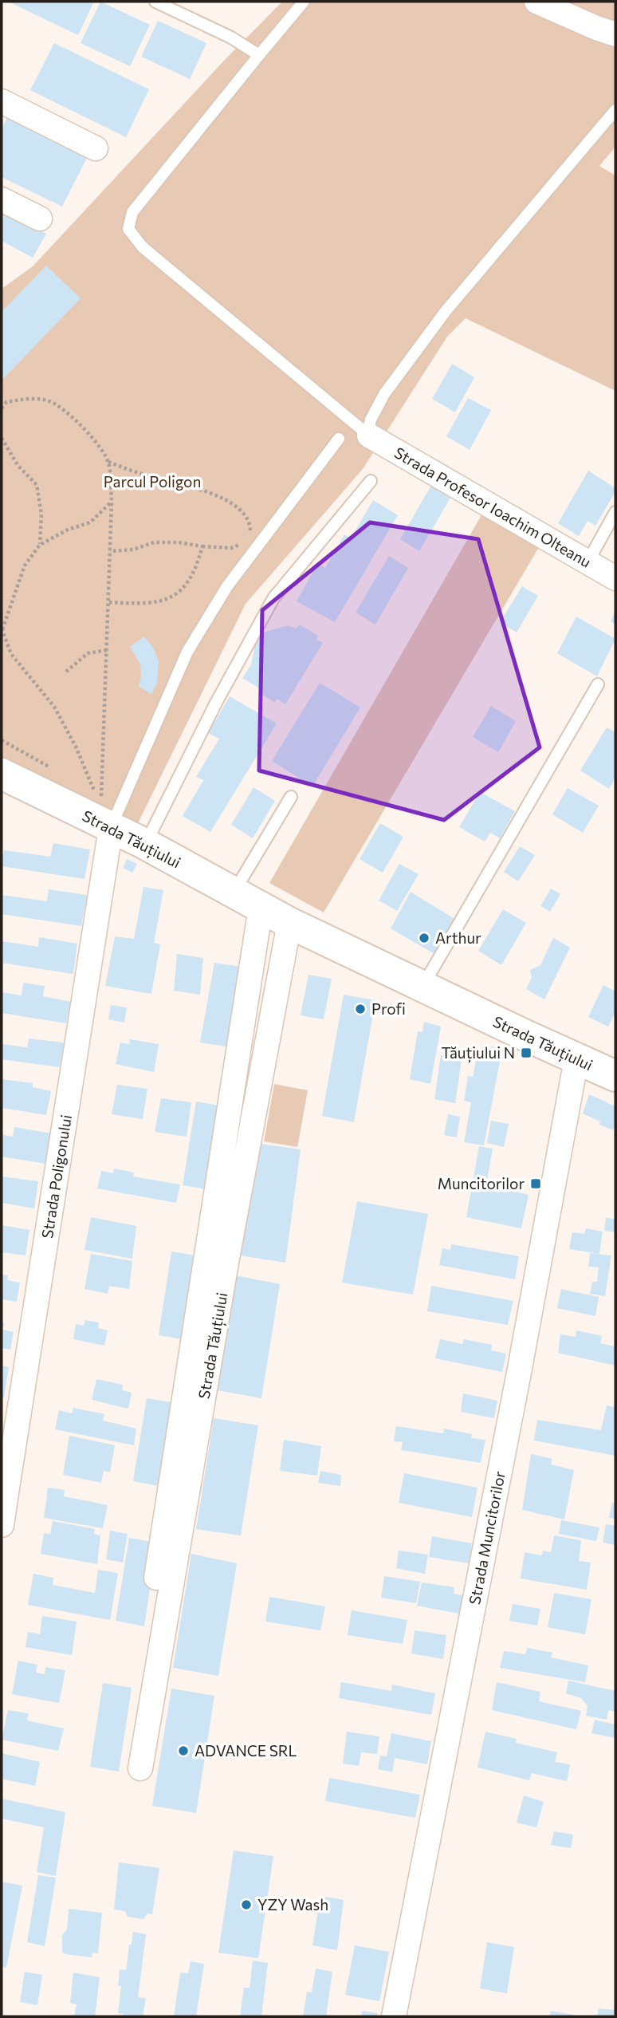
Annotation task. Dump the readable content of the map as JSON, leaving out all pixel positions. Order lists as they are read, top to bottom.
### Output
{
  "streets": {
    "main road": ["Strada Tăuțiului"],
    "street": ["Strada Profesor Ioachim Olteanu", "Strada Poligonului", "Strada Muncitorilor"]
  },
  "crossings": [
    ["Strada Tăuțiului", "Strada Poligonului"],
    ["Strada Tăuțiului", "Strada Muncitorilor"]
  ],
  "parks": ["Parcul Poligon"],
  "places": {
    "other": [
      "Arthur",
      "Profi",
      "ADVANCE SRL",
      "YZY Wash"
    ],
    "transit": ["Tăuțiului N", "Muncitorilor"]
  }
}
